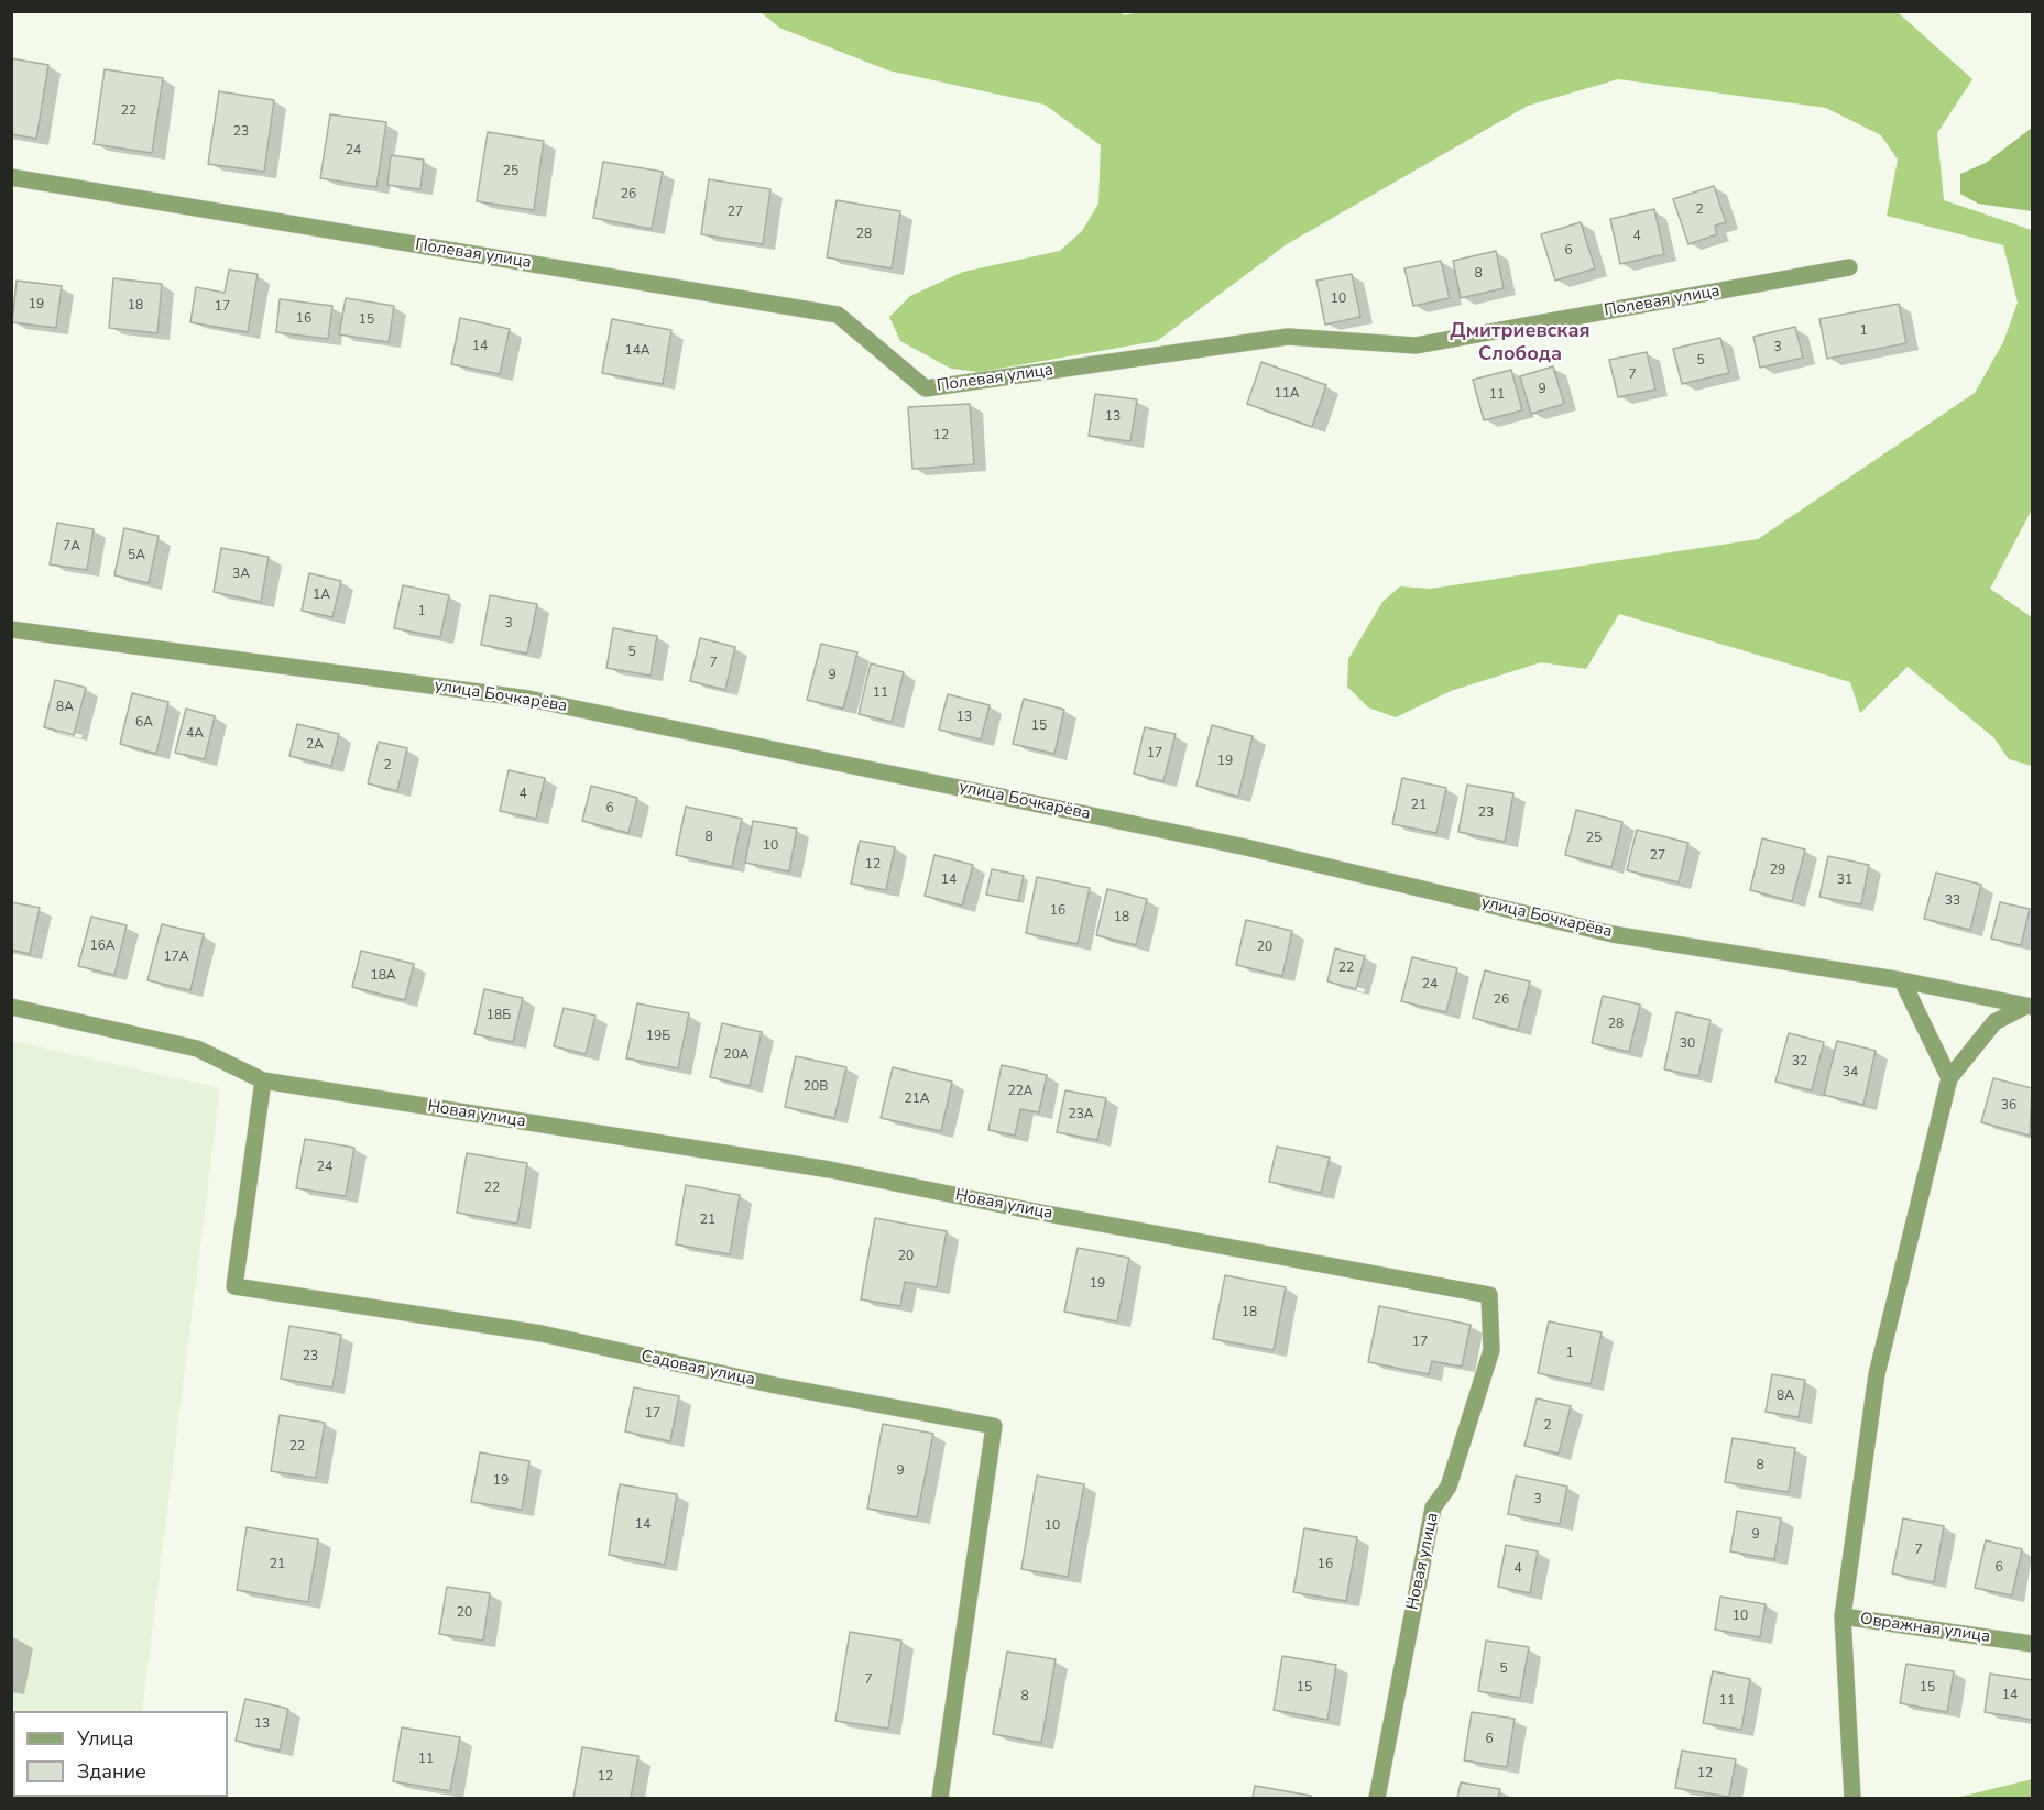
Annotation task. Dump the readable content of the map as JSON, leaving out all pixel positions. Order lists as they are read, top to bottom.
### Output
{
  "streets": {
    "street": [
      "Полевая улица",
      "улица Бочкарёва",
      "Новая улица",
      "Садовая улица",
      "Овражная улица"
    ]
  },
  "crossings": [
    ["Новая улица", "Садовая улица"]
  ],
  "districts": ["Дмитриевская Слобода"],
  "house_numbers": [
    "22",
    "23",
    "24",
    "25",
    "26",
    "2",
    "27",
    "28",
    "4",
    "6",
    "8",
    "10",
    "19",
    "18",
    "17",
    "16",
    "15",
    "1",
    "14",
    "3",
    "14А",
    "5",
    "7",
    "9",
    "11А",
    "11",
    "13",
    "12",
    "7А",
    "5А",
    "3А",
    "1А",
    "1",
    "3",
    "5",
    "7",
    "9",
    "11",
    "8А",
    "13",
    "6А",
    "15",
    "4А",
    "2А",
    "17",
    "19",
    "2",
    "4",
    "21",
    "6",
    "23",
    "8",
    "25",
    "10",
    "27",
    "12",
    "29",
    "14",
    "31",
    "33",
    "16",
    "18",
    "16А",
    "20",
    "17А",
    "22",
    "18А",
    "24",
    "26",
    "18Б",
    "28",
    "19Б",
    "30",
    "20А",
    "32",
    "34",
    "20В",
    "22А",
    "21А",
    "36",
    "23А",
    "24",
    "22",
    "21",
    "20",
    "19",
    "18",
    "17",
    "1",
    "23",
    "8А",
    "17",
    "2",
    "22",
    "8",
    "9",
    "19",
    "3",
    "14",
    "10",
    "9",
    "7",
    "21",
    "16",
    "6",
    "4",
    "20",
    "10",
    "5",
    "7",
    "15",
    "15",
    "14",
    "8",
    "11",
    "13",
    "6",
    "11",
    "12",
    "12"
  ],
  "legend": ["Улица", "Здание"]
}
